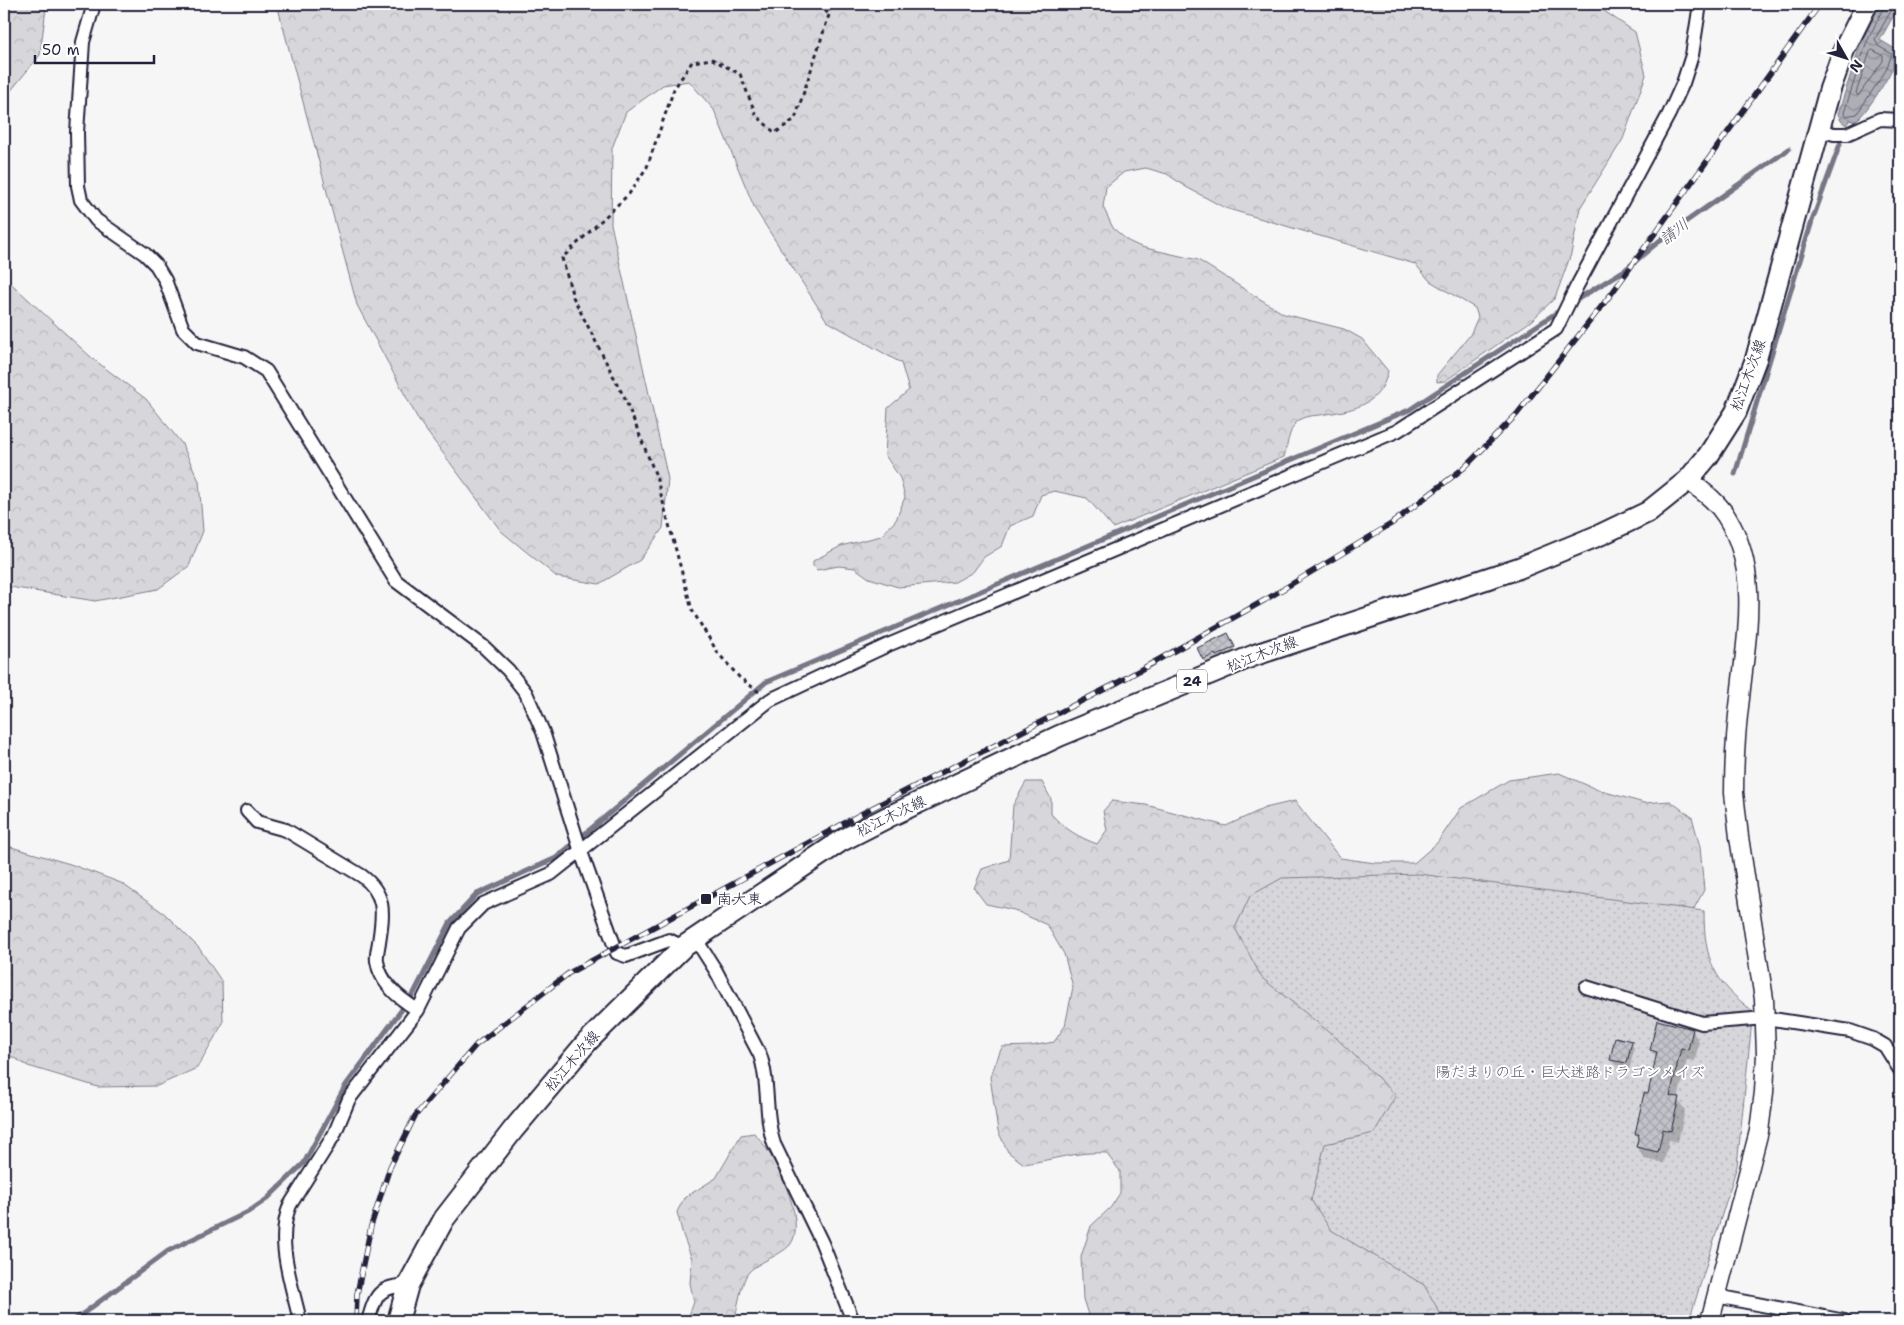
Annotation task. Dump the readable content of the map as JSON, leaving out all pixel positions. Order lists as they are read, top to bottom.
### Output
{
  "streets": {
    "main road": ["松江木次線", "24"]
  },
  "water": ["請川"],
  "parks": ["陽だまりの丘・巨大迷路ドラゴンメイズ"],
  "places": {
    "transit": ["南大東"]
  },
  "scale_bar": "50 m",
  "north": "bottom right"
}
